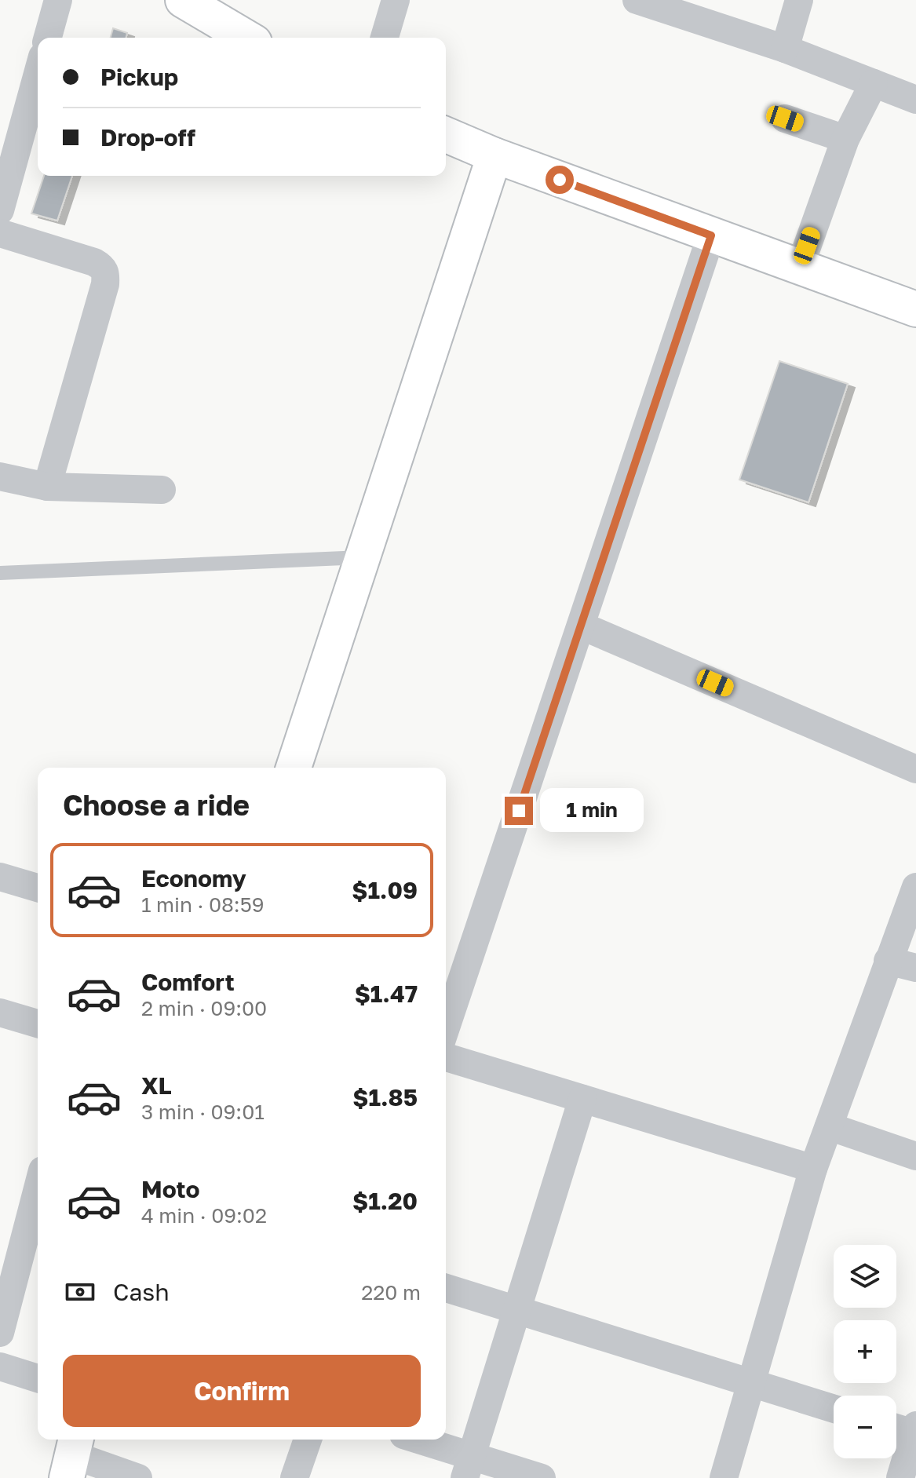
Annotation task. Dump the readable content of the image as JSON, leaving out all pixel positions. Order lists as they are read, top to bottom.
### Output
{
  "page": {
    "banner": ["Pickup", "Drop-off"],
    "heading": "Choose a ride",
    "bubble": "1 min",
    "list": [
      {
        "name": "Economy",
        "note": "1 min · 08:59",
        "value": "$1.09"
      },
      {
        "name": "Comfort",
        "note": "2 min · 09:00",
        "value": "$1.47"
      },
      {
        "name": "XL",
        "note": "3 min · 09:01",
        "value": "$1.85"
      },
      {
        "name": "Moto",
        "note": "4 min · 09:02",
        "value": "$1.20"
      }
    ],
    "map_buttons": ["+", "−"],
    "pay": ["Cash", "220 m"],
    "buttons": "Confirm"
  }
}
